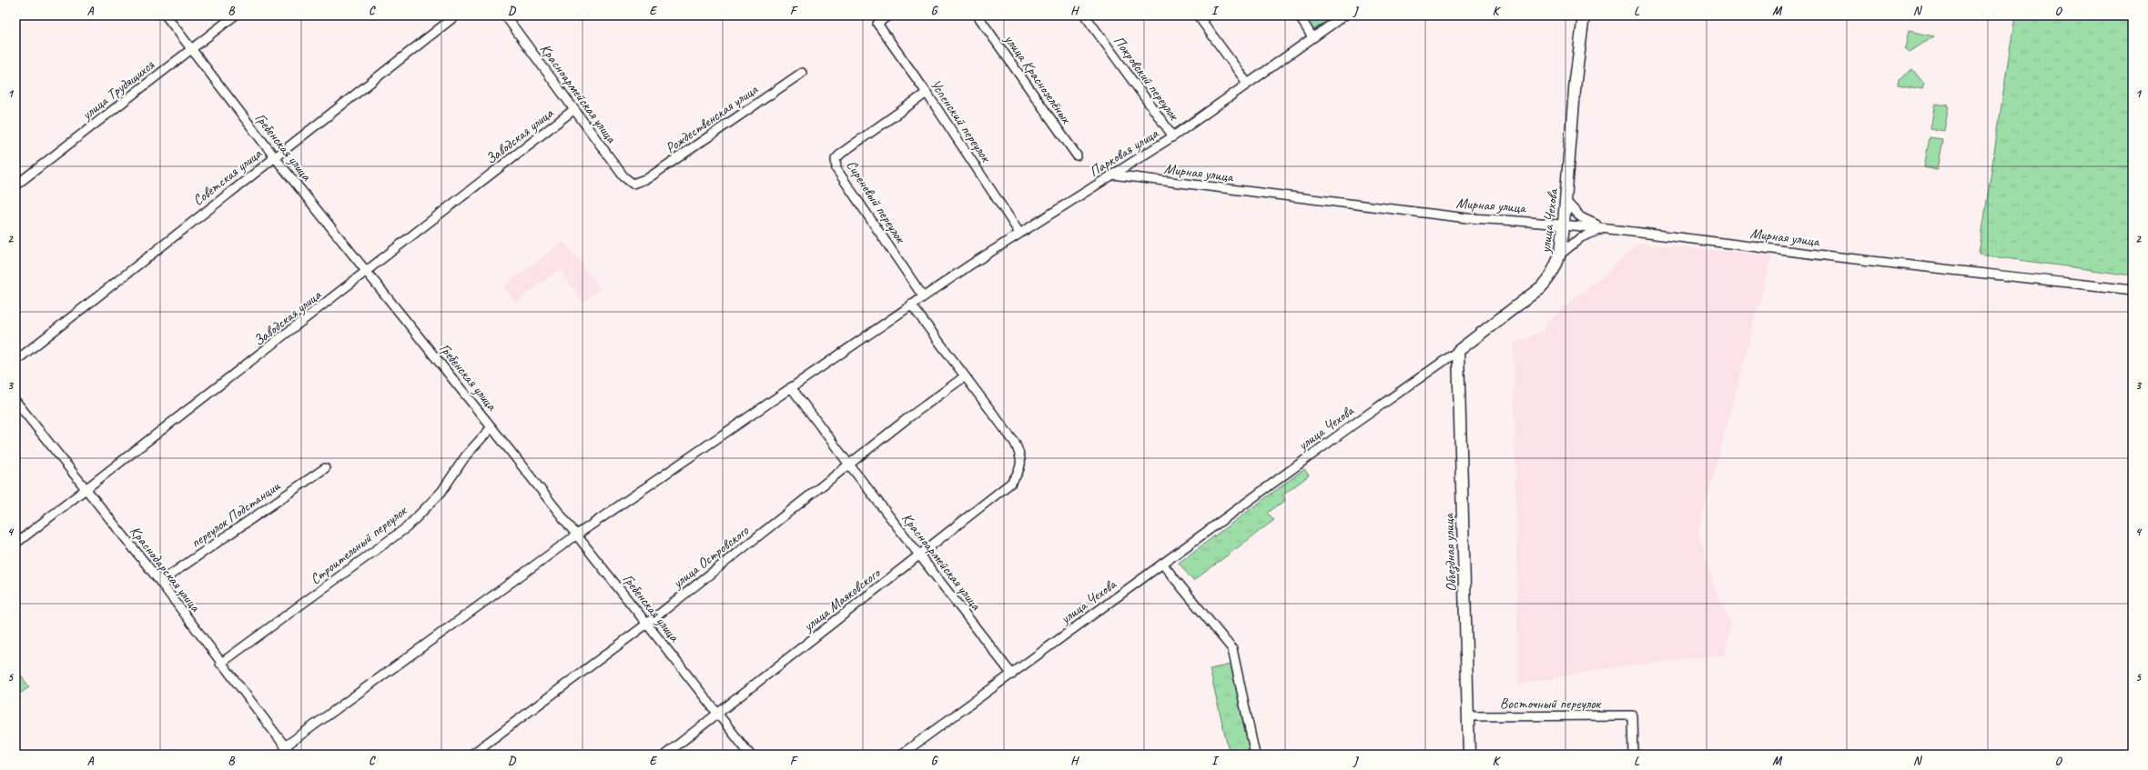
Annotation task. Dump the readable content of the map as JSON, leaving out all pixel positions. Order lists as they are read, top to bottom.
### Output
{
  "streets": {
    "main road": ["улица Чехова", "Объездная улица"],
    "street": [
      "Покровский переулок",
      "улица Краснозелёных",
      "улица Трудящихся",
      "Красноармейская улица",
      "Рождественская улица",
      "Успенский переулок",
      "Заводская улица",
      "Гребенская улица",
      "Парковая улица",
      "Мирная улица",
      "Советская улица",
      "Сиреневый переулок",
      "переулок Подстанции",
      "Строительный переулок",
      "улица Островского",
      "Краснодарская улица",
      "улица Маяковского",
      "Восточный переулок"
    ]
  },
  "crossings": [
    ["Покровский переулок", "Парковая улица"],
    ["улица Трудящихся", "Гребенская улица"],
    ["Красноармейская улица", "Рождественская улица"],
    ["Красноармейская улица", "Заводская улица"],
    ["Красноармейская улица", "Парковая улица"],
    ["Красноармейская улица", "улица Чехова"],
    ["Красноармейская улица", "улица Островского"],
    ["Красноармейская улица", "улица Маяковского"],
    ["Успенский переулок", "Парковая улица"],
    ["Успенский переулок", "Сиреневый переулок"],
    ["Заводская улица", "Гребенская улица"],
    ["Заводская улица", "Краснодарская улица"],
    ["Гребенская улица", "Парковая улица"],
    ["Гребенская улица", "Советская улица"],
    ["Гребенская улица", "Строительный переулок"],
    ["Гребенская улица", "улица Островского"],
    ["Гребенская улица", "улица Маяковского"],
    ["Парковая улица", "Мирная улица"],
    ["Парковая улица", "Сиреневый переулок"],
    ["Парковая улица", "Краснодарская улица"],
    ["Мирная улица", "улица Чехова"],
    ["улица Чехова", "Объездная улица"],
    ["переулок Подстанции", "Краснодарская улица"],
    ["Строительный переулок", "Краснодарская улица"],
    ["Объездная улица", "Восточный переулок"],
    ["улица Островского", "улица Маяковского"]
  ],
  "grid": {
    "columns": [
      "A",
      "B",
      "C",
      "D",
      "E",
      "F",
      "G",
      "H",
      "I",
      "J",
      "K",
      "L",
      "M",
      "N",
      "O"
    ],
    "rows": [
      "1",
      "2",
      "3",
      "4",
      "5"
    ]
  }
}
